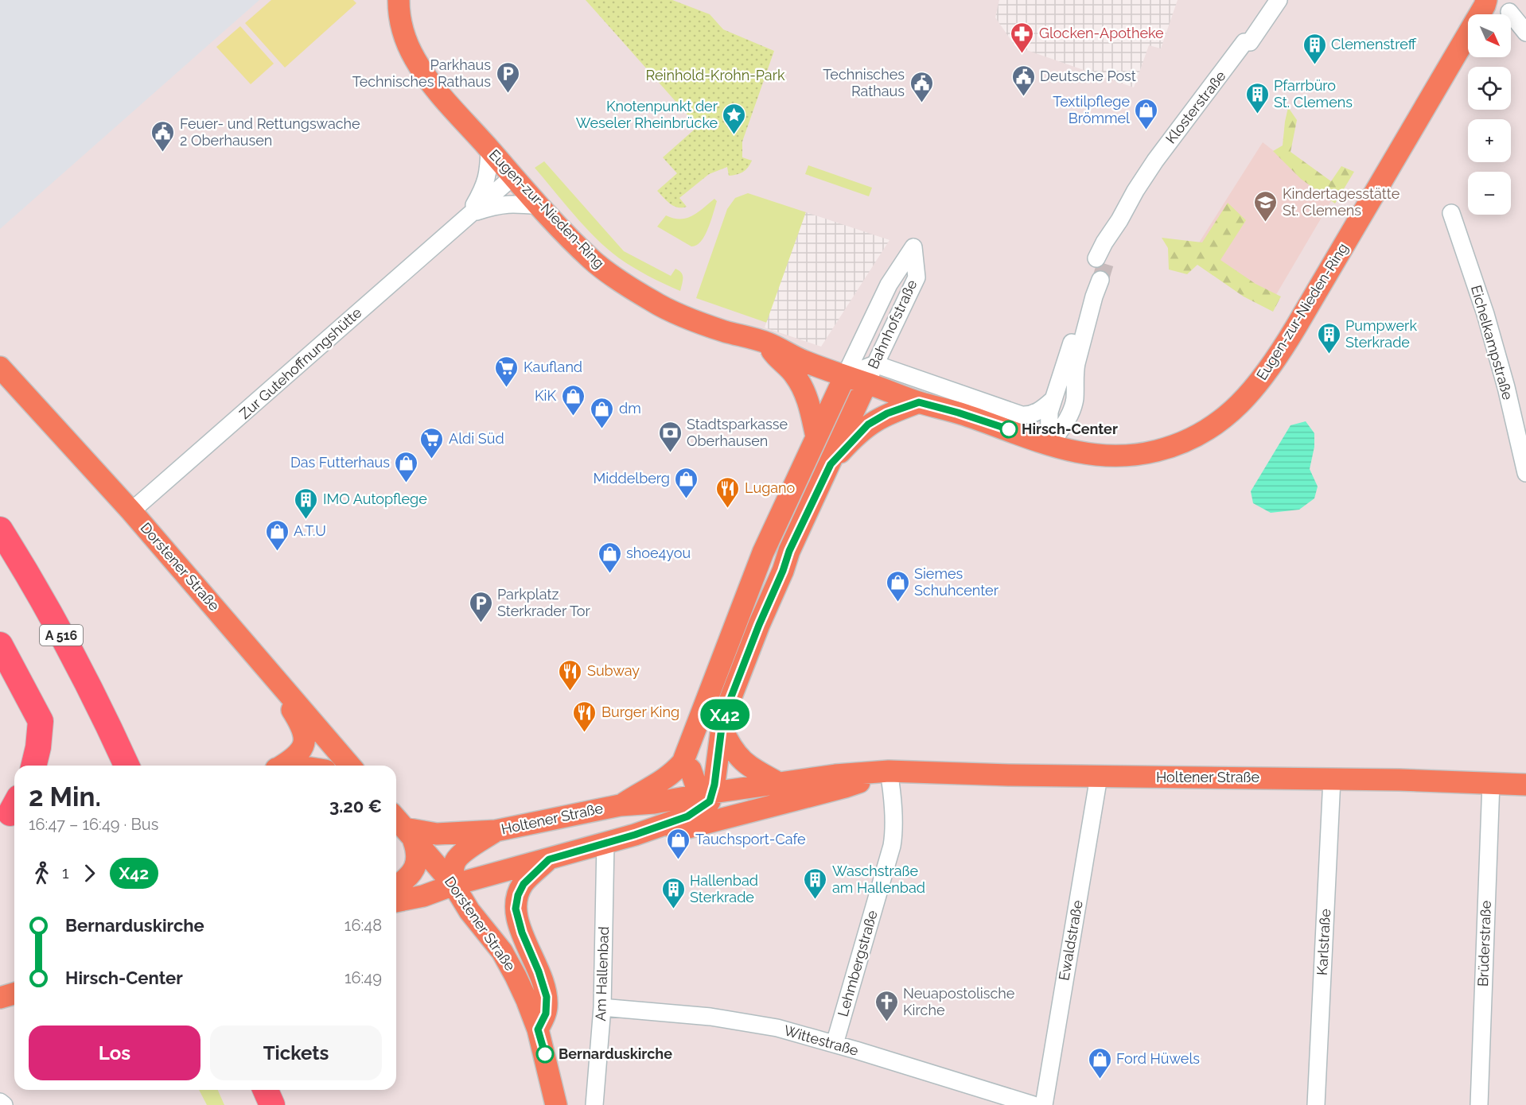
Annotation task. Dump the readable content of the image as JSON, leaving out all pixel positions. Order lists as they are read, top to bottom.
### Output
{
  "streets": {
    "highway": ["A 516"],
    "main road": [
      "Eugen-zur-Nieden-Ring",
      "Bahnhofstraße",
      "Dorstener Straße",
      "Holtener Straße"
    ],
    "street": [
      "Klosterstraße",
      "Eichelkampstraße",
      "Zur Gutehoffnungshütte",
      "Ewaldstraße",
      "Karlstraße",
      "Brüderstraße",
      "Lehmbergstraße",
      "Am Hallenbad",
      "Wittestraße"
    ]
  },
  "crossings": [
    ["Eugen-zur-Nieden-Ring", "Bahnhofstraße"],
    ["Eugen-zur-Nieden-Ring", "Zur Gutehoffnungshütte"],
    ["Bahnhofstraße", "Holtener Straße"],
    ["Zur Gutehoffnungshütte", "Dorstener Straße"],
    ["Dorstener Straße", "Holtener Straße"],
    ["Holtener Straße", "Ewaldstraße"],
    ["Holtener Straße", "Karlstraße"],
    ["Holtener Straße", "Brüderstraße"],
    ["Holtener Straße", "Lehmbergstraße"],
    ["Holtener Straße", "Am Hallenbad"],
    ["Lehmbergstraße", "Wittestraße"],
    ["Am Hallenbad", "Wittestraße"]
  ],
  "parks": ["Reinhold-Krohn-Park"],
  "places": {
    "pharmacy": ["Glocken-Apotheke"],
    "building": [
      "Clemenstreff",
      "Pfarrbüro St. Clemens",
      "Pumpwerk Sterkrade",
      "IMO Autopflege",
      "Waschstraße am Hallenbad",
      "Hallenbad Sterkrade"
    ],
    "parking": ["Parkhaus Technisches Rathaus", "Parkplatz Sterkrader Tor"],
    "public building": ["Deutsche Post", "Technisches Rathaus", "Feuer- und Rettungswache 2 Oberhausen"],
    "shop": [
      "Textilpflege Brömmel",
      "KiK",
      "dm",
      "Das Futterhaus",
      "Middelberg",
      "A.T.U",
      "shoe4you",
      "Siemes Schuhcenter",
      "Tauchsport-Cafe",
      "Ford Hüwels"
    ],
    "place": ["Knotenpunkt der Weseler Rheinbrücke"],
    "school or university": ["Kindertagesstätte St. Clemens"],
    "supermarket": ["Kaufland", "Aldi Süd"],
    "other": ["Hirsch-Center", "Bernarduskirche"],
    "bank": ["Stadtsparkasse Oberhausen"],
    "restaurant": ["Lugano", "Subway", "Burger King"],
    "church": ["Neuapostolische Kirche"]
  },
  "lines": ["bus line X42"],
  "north": "bottom right",
  "page": {
    "on_map": "X42",
    "map_buttons": ["+", "−"],
    "heading": ["2 Min.", "16:47 – 16:49 · Bus", "3.20 €"],
    "legs": ["1", "X42"],
    "list": [
      {
        "name": "Bernarduskirche",
        "value": "16:48"
      },
      {
        "name": "Hirsch-Center",
        "value": "16:49"
      }
    ],
    "buttons": ["Los", "Tickets"]
  }
}
